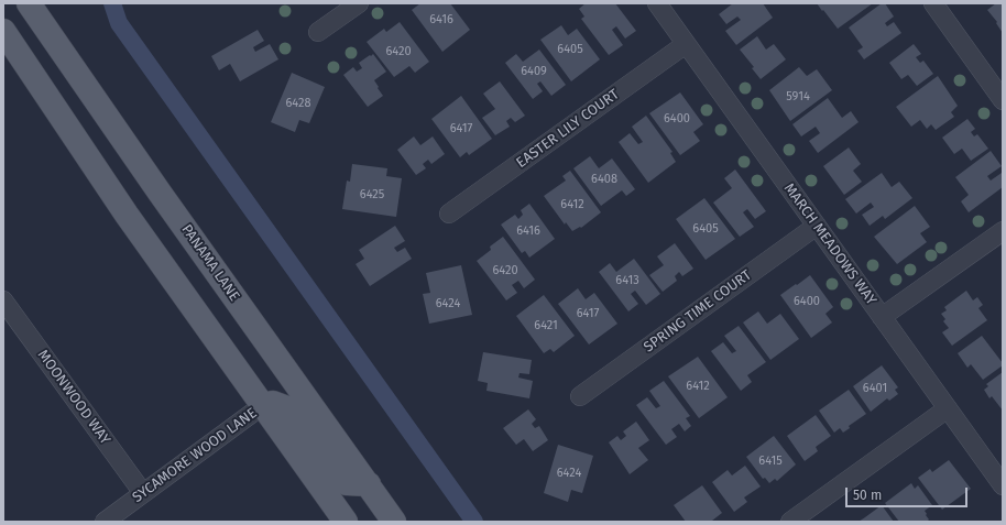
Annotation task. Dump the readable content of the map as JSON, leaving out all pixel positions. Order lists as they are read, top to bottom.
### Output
{
  "streets": {
    "main road": ["PANAMA LANE"],
    "street": [
      "EASTER LILY COURT",
      "MARCH MEADOWS WAY",
      "SPRING TIME COURT",
      "MOONWOOD WAY",
      "SYCAMORE WOOD LANE"
    ]
  },
  "crossings": [
    ["EASTER LILY COURT", "MARCH MEADOWS WAY"],
    ["MARCH MEADOWS WAY", "SPRING TIME COURT"],
    ["MOONWOOD WAY", "SYCAMORE WOOD LANE"]
  ],
  "house_numbers": [
    "6416",
    "6405",
    "6420",
    "6409",
    "5914",
    "6428",
    "6400",
    "6417",
    "6408",
    "6425",
    "6412",
    "6405",
    "6416",
    "6420",
    "6413",
    "6400",
    "6424",
    "6417",
    "6421",
    "6412",
    "6401",
    "6415",
    "6424"
  ],
  "scale_bar": "50 m"
}
